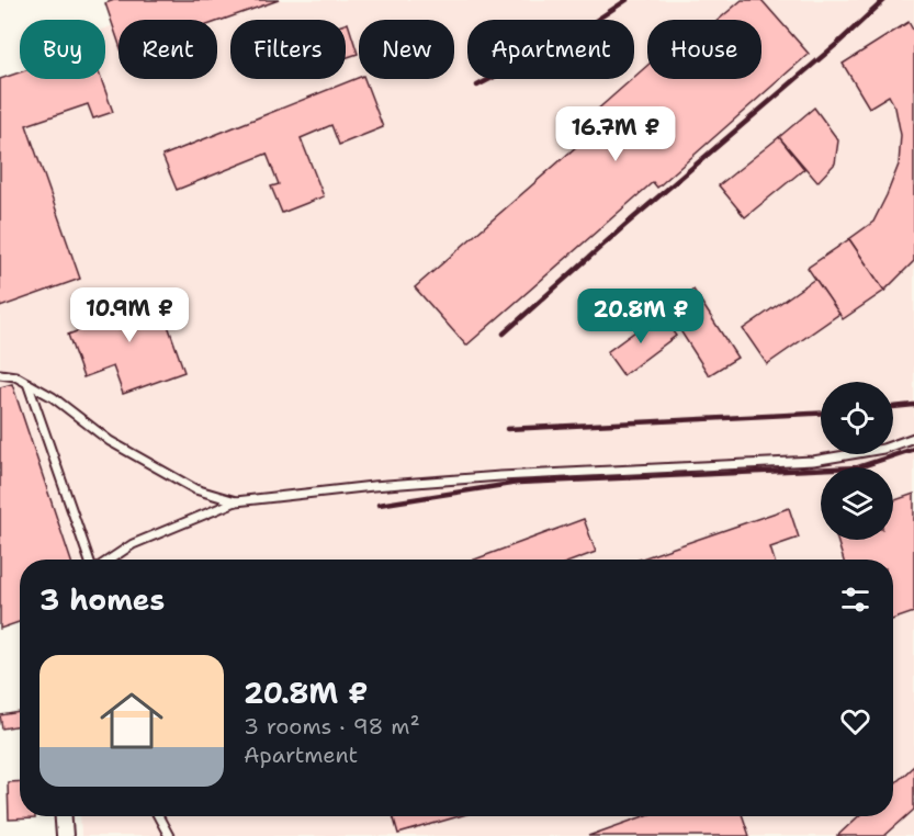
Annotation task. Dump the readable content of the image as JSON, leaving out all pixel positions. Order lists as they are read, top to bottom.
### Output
{
  "page": {
    "chip": [
      "Buy",
      "Rent",
      "Filters",
      "New",
      "Apartment",
      "House"
    ],
    "price": ["16.7M ₽", "10.9M ₽", "20.8M ₽"],
    "heading": "3 homes",
    "list": [
      {
        "name": "20.8M ₽",
        "note": "3 rooms · 98 m² · Apartment"
      }
    ]
  }
}
